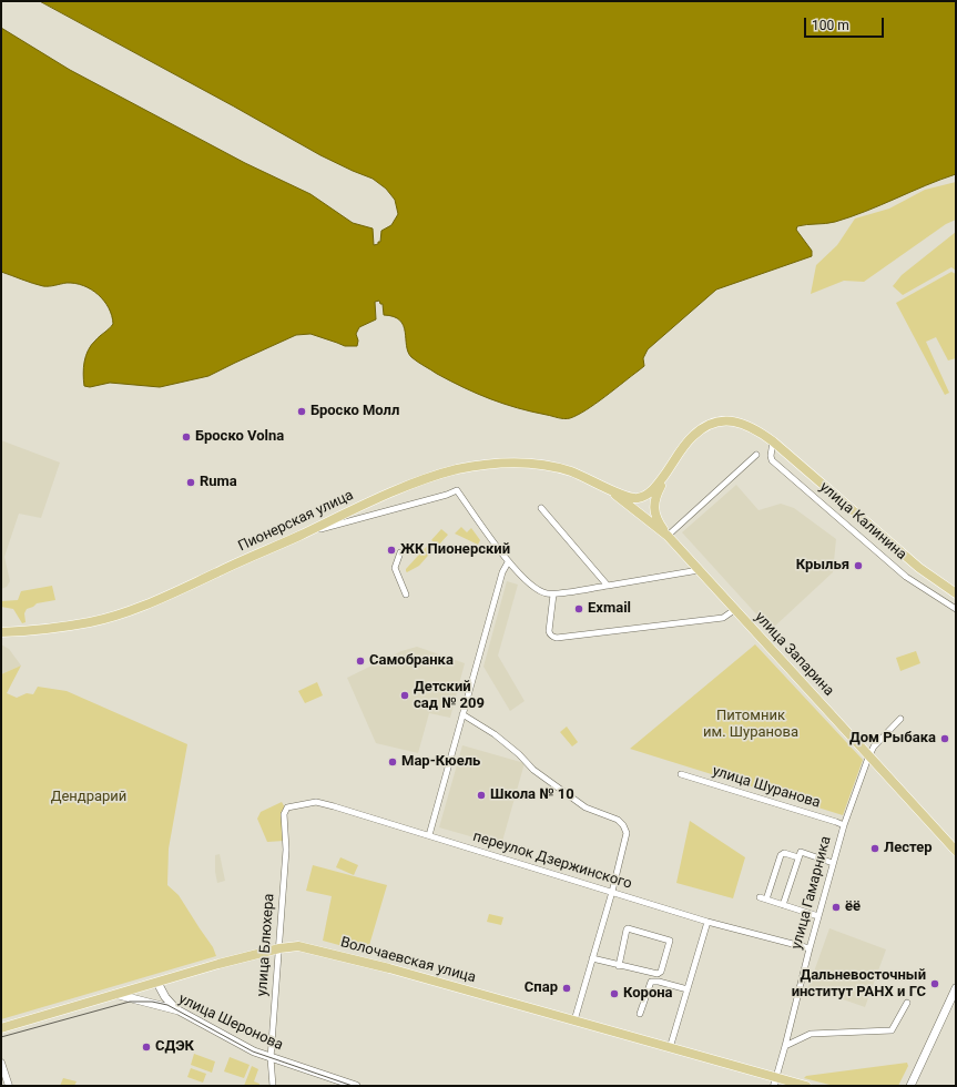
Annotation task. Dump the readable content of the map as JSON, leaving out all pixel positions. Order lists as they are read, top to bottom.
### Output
{
  "streets": {
    "main road": [
      "Пионерская улица",
      "улица Калинина",
      "улица Запарина",
      "Волочаевская улица",
      "улица Шеронова"
    ],
    "street": [
      "улица Шуранова",
      "переулок Дзержинского",
      "улица Гамарника",
      "улица Блюхера"
    ]
  },
  "crossings": [
    ["Пионерская улица", "улица Запарина"],
    ["улица Запарина", "улица Гамарника"],
    ["улица Шуранова", "улица Гамарника"],
    ["переулок Дзержинского", "улица Гамарника"],
    ["переулок Дзержинского", "улица Блюхера"],
    ["улица Гамарника", "Волочаевская улица"],
    ["улица Блюхера", "Волочаевская улица"],
    ["улица Блюхера", "улица Шеронова"],
    ["Волочаевская улица", "улица Шеронова"]
  ],
  "parks": ["Питомник им. Шуранова", "Дендрарий"],
  "places": [
    "Броско Молл",
    "Броско Volna",
    "Ruma",
    "ЖК Пионерский",
    "Крылья",
    "Exmail",
    "Самобранка",
    "Детский сад № 209",
    "Дом Рыбака",
    "Мар-Кюель",
    "Школа № 10",
    "Лестер",
    "ёё",
    "Дальневосточный институт РАНХ и ГС",
    "Спар",
    "Корона",
    "СДЭК"
  ],
  "scale_bar": "100 m"
}
